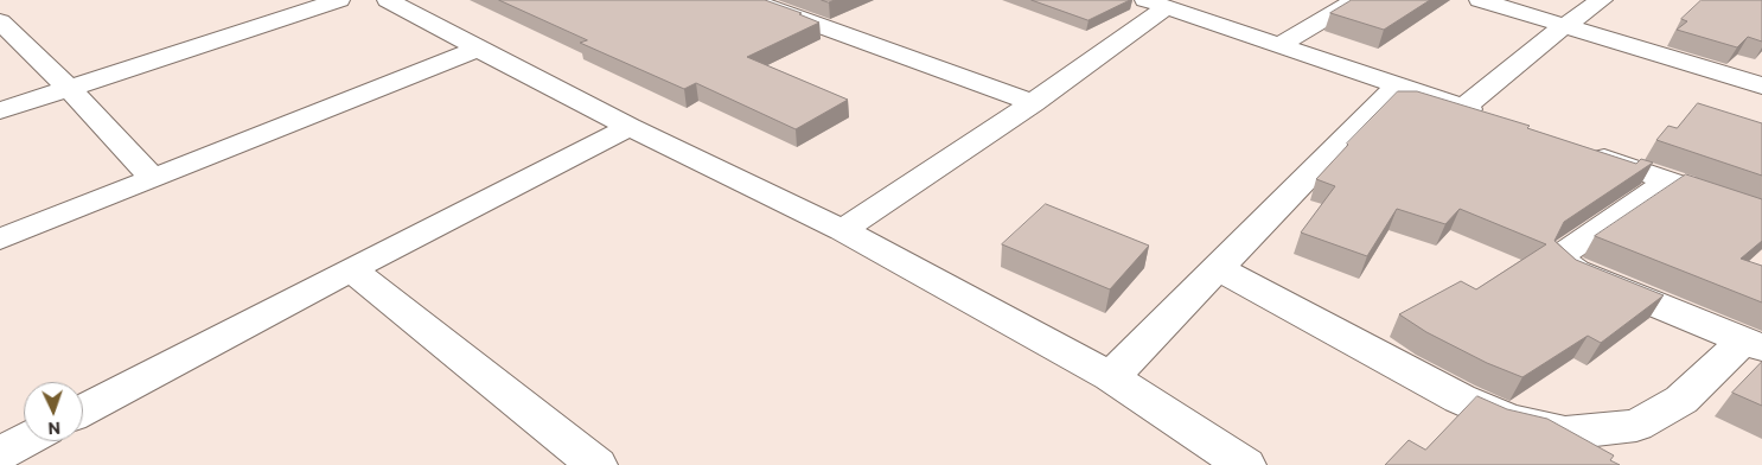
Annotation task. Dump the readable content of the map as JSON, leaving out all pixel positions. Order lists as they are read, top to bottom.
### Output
{
  "north": "bottom"
}
